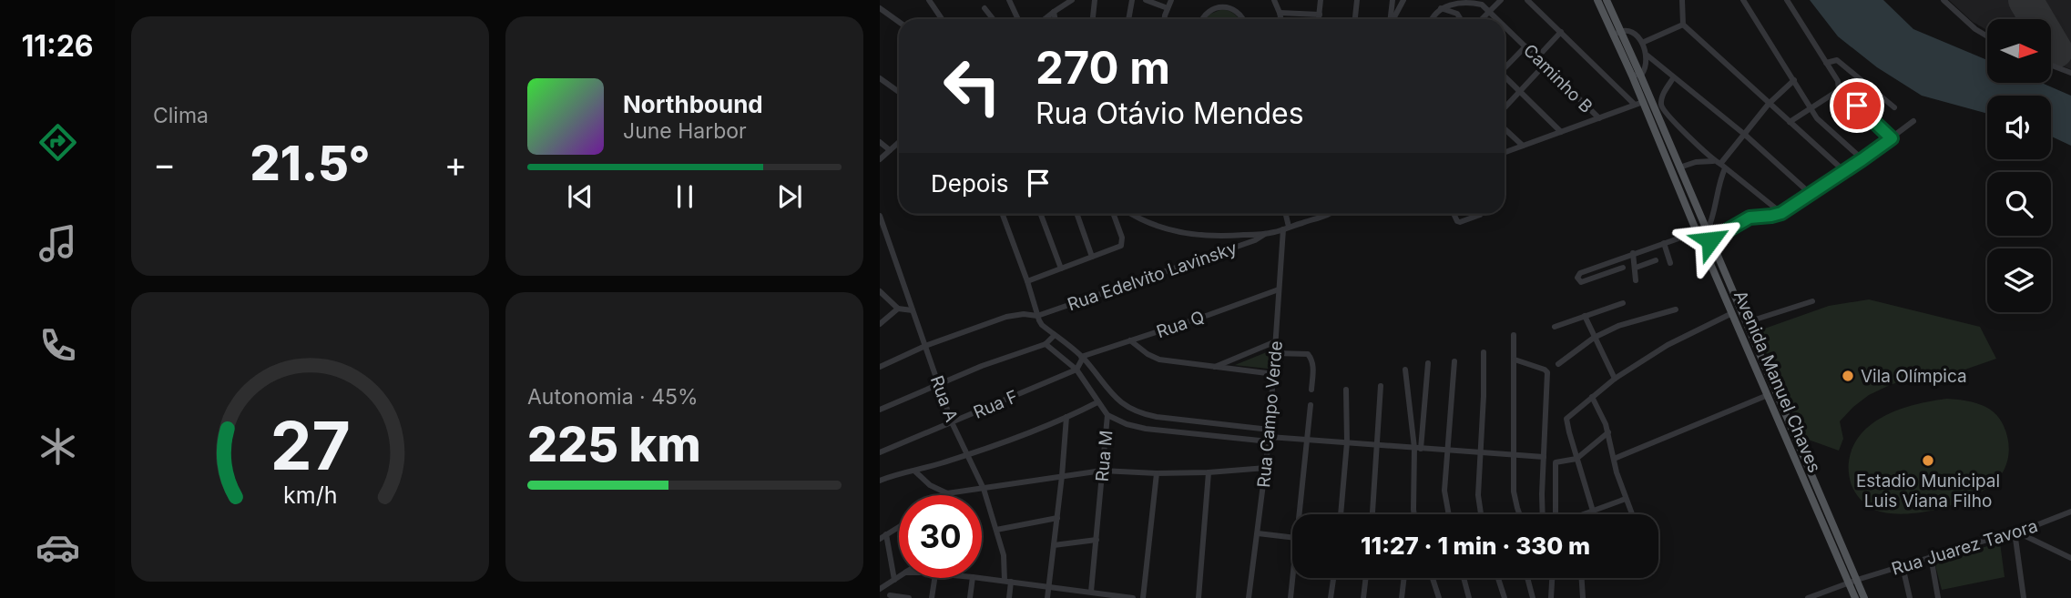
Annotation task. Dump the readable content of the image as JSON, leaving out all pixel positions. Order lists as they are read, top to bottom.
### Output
{
  "streets": {
    "main road": ["Avenida Manuel Chaves"],
    "street": [
      "Caminho B",
      "Rua Edelvito Lavinsky",
      "Rua Q",
      "Rua A",
      "Rua F",
      "Rua Campo Verde",
      "Rua M",
      "Rua Juarez Tavora"
    ]
  },
  "crossings": [
    ["Rua Edelvito Lavinsky", "Rua A"],
    ["Rua Q", "Rua Campo Verde"],
    ["Avenida Manuel Chaves", "Rua Juarez Tavora"],
    ["Rua A", "Rua F"],
    ["Rua F", "Rua M"]
  ],
  "places": ["Vila Olímpica", "Estadio Municipal Luis Viana Filho"],
  "north": "right",
  "page": {
    "tabs": "11:26",
    "tile": [
      "Clima",
      ["Autonomia · 45%", "225 km"]
    ],
    "turn": ["270 m", "Rua Otávio Mendes"],
    "song": ["Northbound", "June Harbor"],
    "heat": ["−", "21.5°", "+"],
    "then": "Depois",
    "limit": "30",
    "trip": "11:27 · 1 min · 330 m",
    "gauge": ["27", "km/h"]
  }
}
